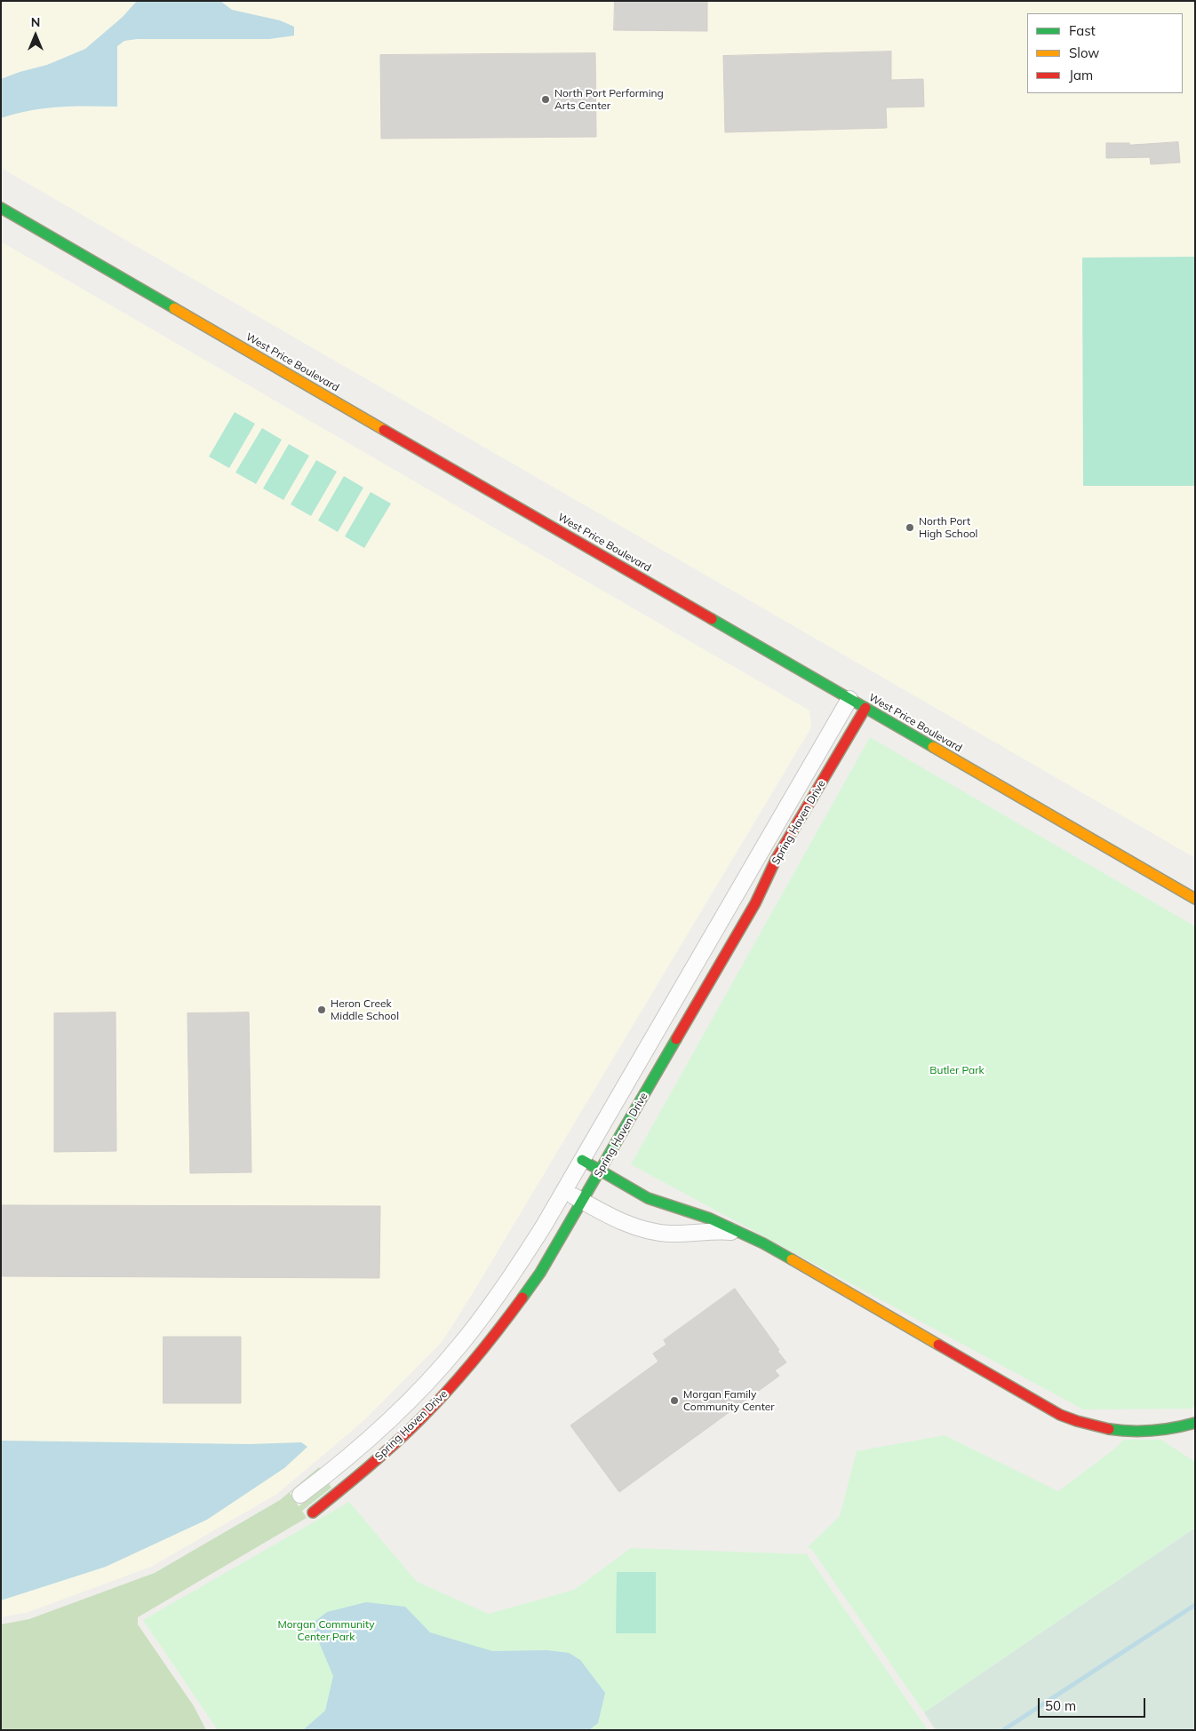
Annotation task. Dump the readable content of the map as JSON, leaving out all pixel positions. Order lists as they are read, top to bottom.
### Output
{
  "streets": {
    "street": ["West Price Boulevard", "Spring Haven Drive"]
  },
  "crossings": [
    ["West Price Boulevard", "Spring Haven Drive"]
  ],
  "parks": ["Butler Park", "Morgan Community Center Park"],
  "places": [
    "North Port Performing Arts Center",
    "North Port High School",
    "Heron Creek Middle School",
    "Morgan Family Community Center"
  ],
  "legend": ["Fast", "Slow", "Jam"],
  "scale_bar": "50 m",
  "north": "top"
}
